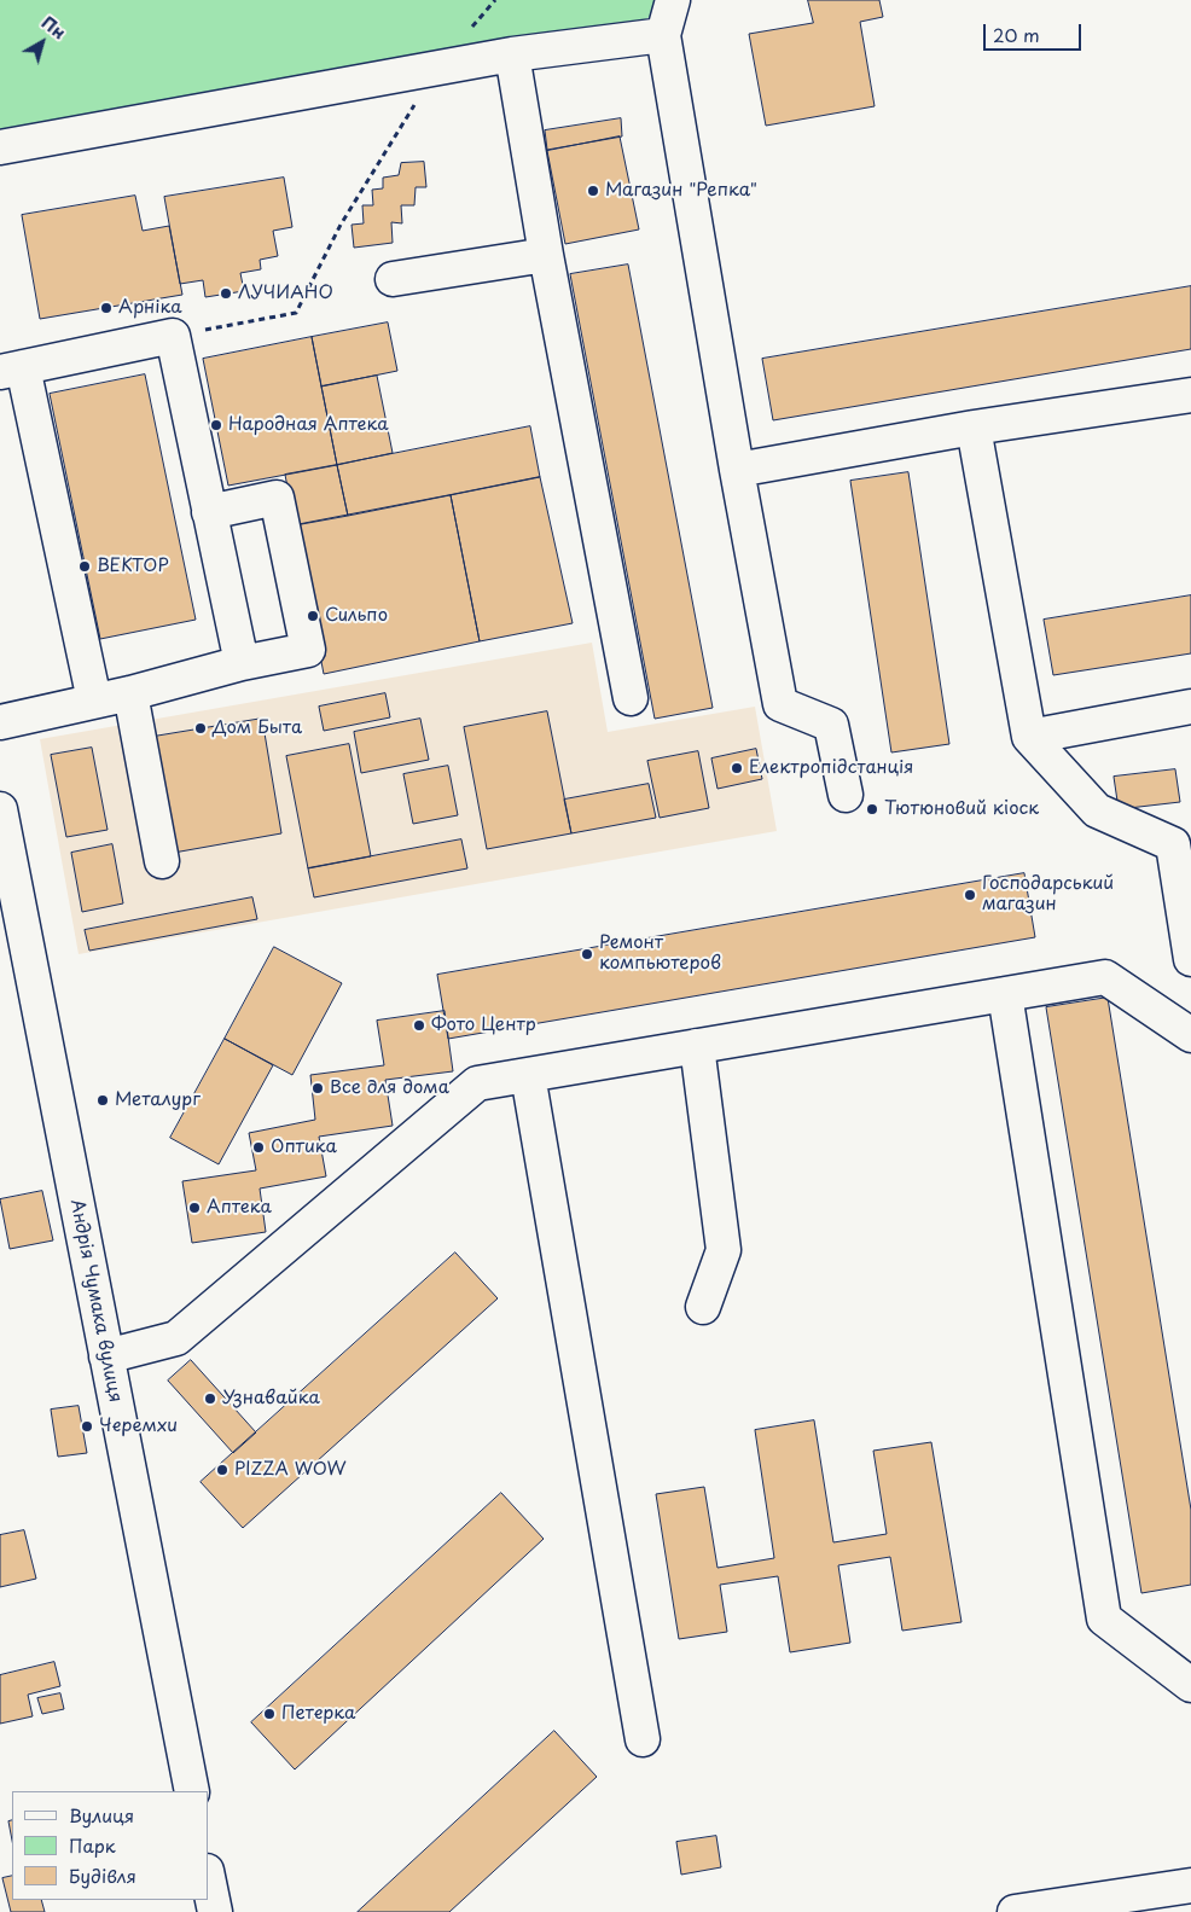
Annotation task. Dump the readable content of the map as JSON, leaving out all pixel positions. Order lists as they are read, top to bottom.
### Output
{
  "streets": {
    "street": ["Андрія Чумака вулиця"]
  },
  "places": [
    "Магазин \"Репка\"",
    "ЛУЧИАНО",
    "Арніка",
    "Народная Аптека",
    "ВЕКТОР",
    "Сильпо",
    "Дом Быта",
    "Електропідстанція",
    "Тютюновий кіоск",
    "Господарський магазин",
    "Ремонт компьютеров",
    "Фото Центр",
    "Все для дома",
    "Металург",
    "Оптика",
    "Аптека",
    "Узнавайка",
    "Черемхи",
    "PIZZA WOW",
    "Петерка"
  ],
  "legend": ["Вулиця", "Парк", "Будівля"],
  "scale_bar": "20 m",
  "north": "top right"
}
